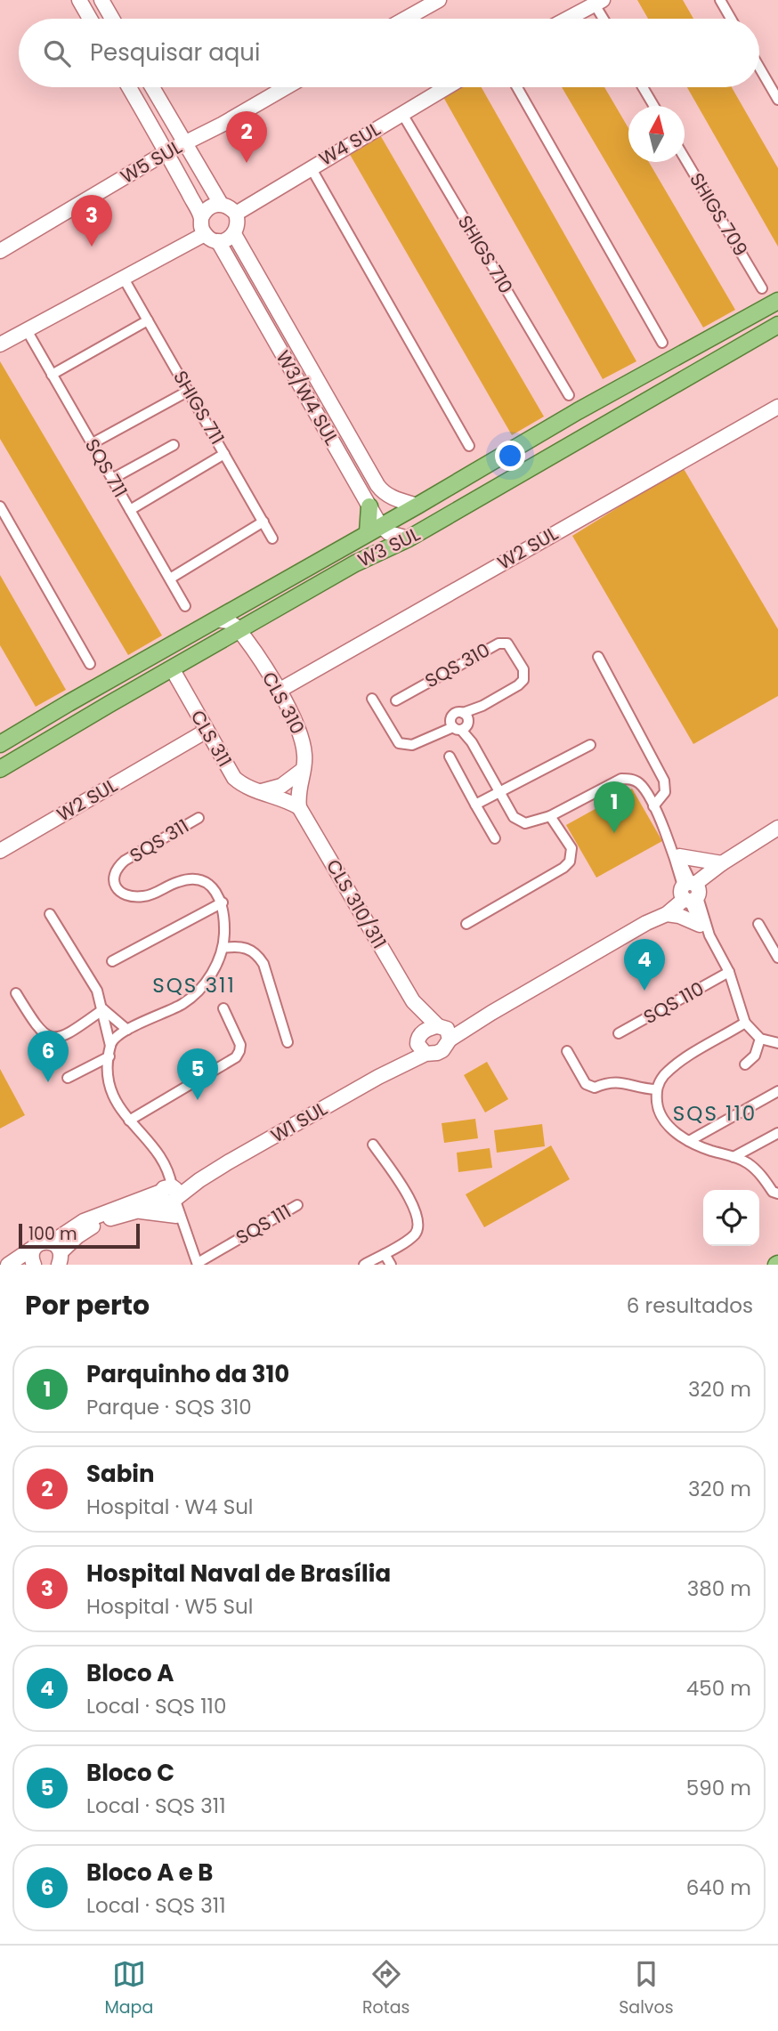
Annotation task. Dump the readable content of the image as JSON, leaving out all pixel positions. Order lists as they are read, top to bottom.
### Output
{
  "streets": {
    "main road": ["W3 SUL"],
    "street": [
      "W4 SUL",
      "W5 SUL",
      "SHIGS 709",
      "SHIGS 710",
      "W3/W4 SUL",
      "SHIGS 711",
      "SQS 711",
      "W2 SUL",
      "SQS 310",
      "CLS 310",
      "CLS 311",
      "SQS 311",
      "CLS 310/311",
      "SQS 110",
      "W1 SUL",
      "SQS 111"
    ]
  },
  "crossings": [
    ["W4 SUL", "SHIGS 710"],
    ["W4 SUL", "W3/W4 SUL"],
    ["W3/W4 SUL", "W3 SUL"],
    ["W3 SUL", "CLS 310"],
    ["W3 SUL", "CLS 311"],
    ["W2 SUL", "CLS 310"],
    ["W2 SUL", "CLS 311"],
    ["CLS 310", "CLS 311"],
    ["CLS 310", "CLS 310/311"],
    ["CLS 311", "CLS 310/311"],
    ["CLS 310/311", "W1 SUL"],
    ["W1 SUL", "SQS 111"]
  ],
  "districts": ["SQS 311", "SQS 110"],
  "scale_bar": "100 m",
  "north": "top",
  "page": {
    "search": "Pesquisar aqui",
    "pins": [
      "2",
      "3",
      "1",
      "4",
      "6",
      "5"
    ],
    "scale": "100 m",
    "heading": ["Por perto", "6 resultados"],
    "list": [
      {
        "mark": "1",
        "name": "Parquinho da 310",
        "note": "Parque · SQS 310",
        "value": "320 m"
      },
      {
        "mark": "2",
        "name": "Sabin",
        "note": "Hospital · W4 Sul",
        "value": "320 m"
      },
      {
        "mark": "3",
        "name": "Hospital Naval de Brasília",
        "note": "Hospital · W5 Sul",
        "value": "380 m"
      },
      {
        "mark": "4",
        "name": "Bloco A",
        "note": "Local · SQS 110",
        "value": "450 m"
      },
      {
        "mark": "5",
        "name": "Bloco C",
        "note": "Local · SQS 311",
        "value": "590 m"
      },
      {
        "mark": "6",
        "name": "Bloco A e B",
        "note": "Local · SQS 311",
        "value": "640 m"
      }
    ],
    "nav": ["Mapa", "Rotas", "Salvos"]
  }
}
